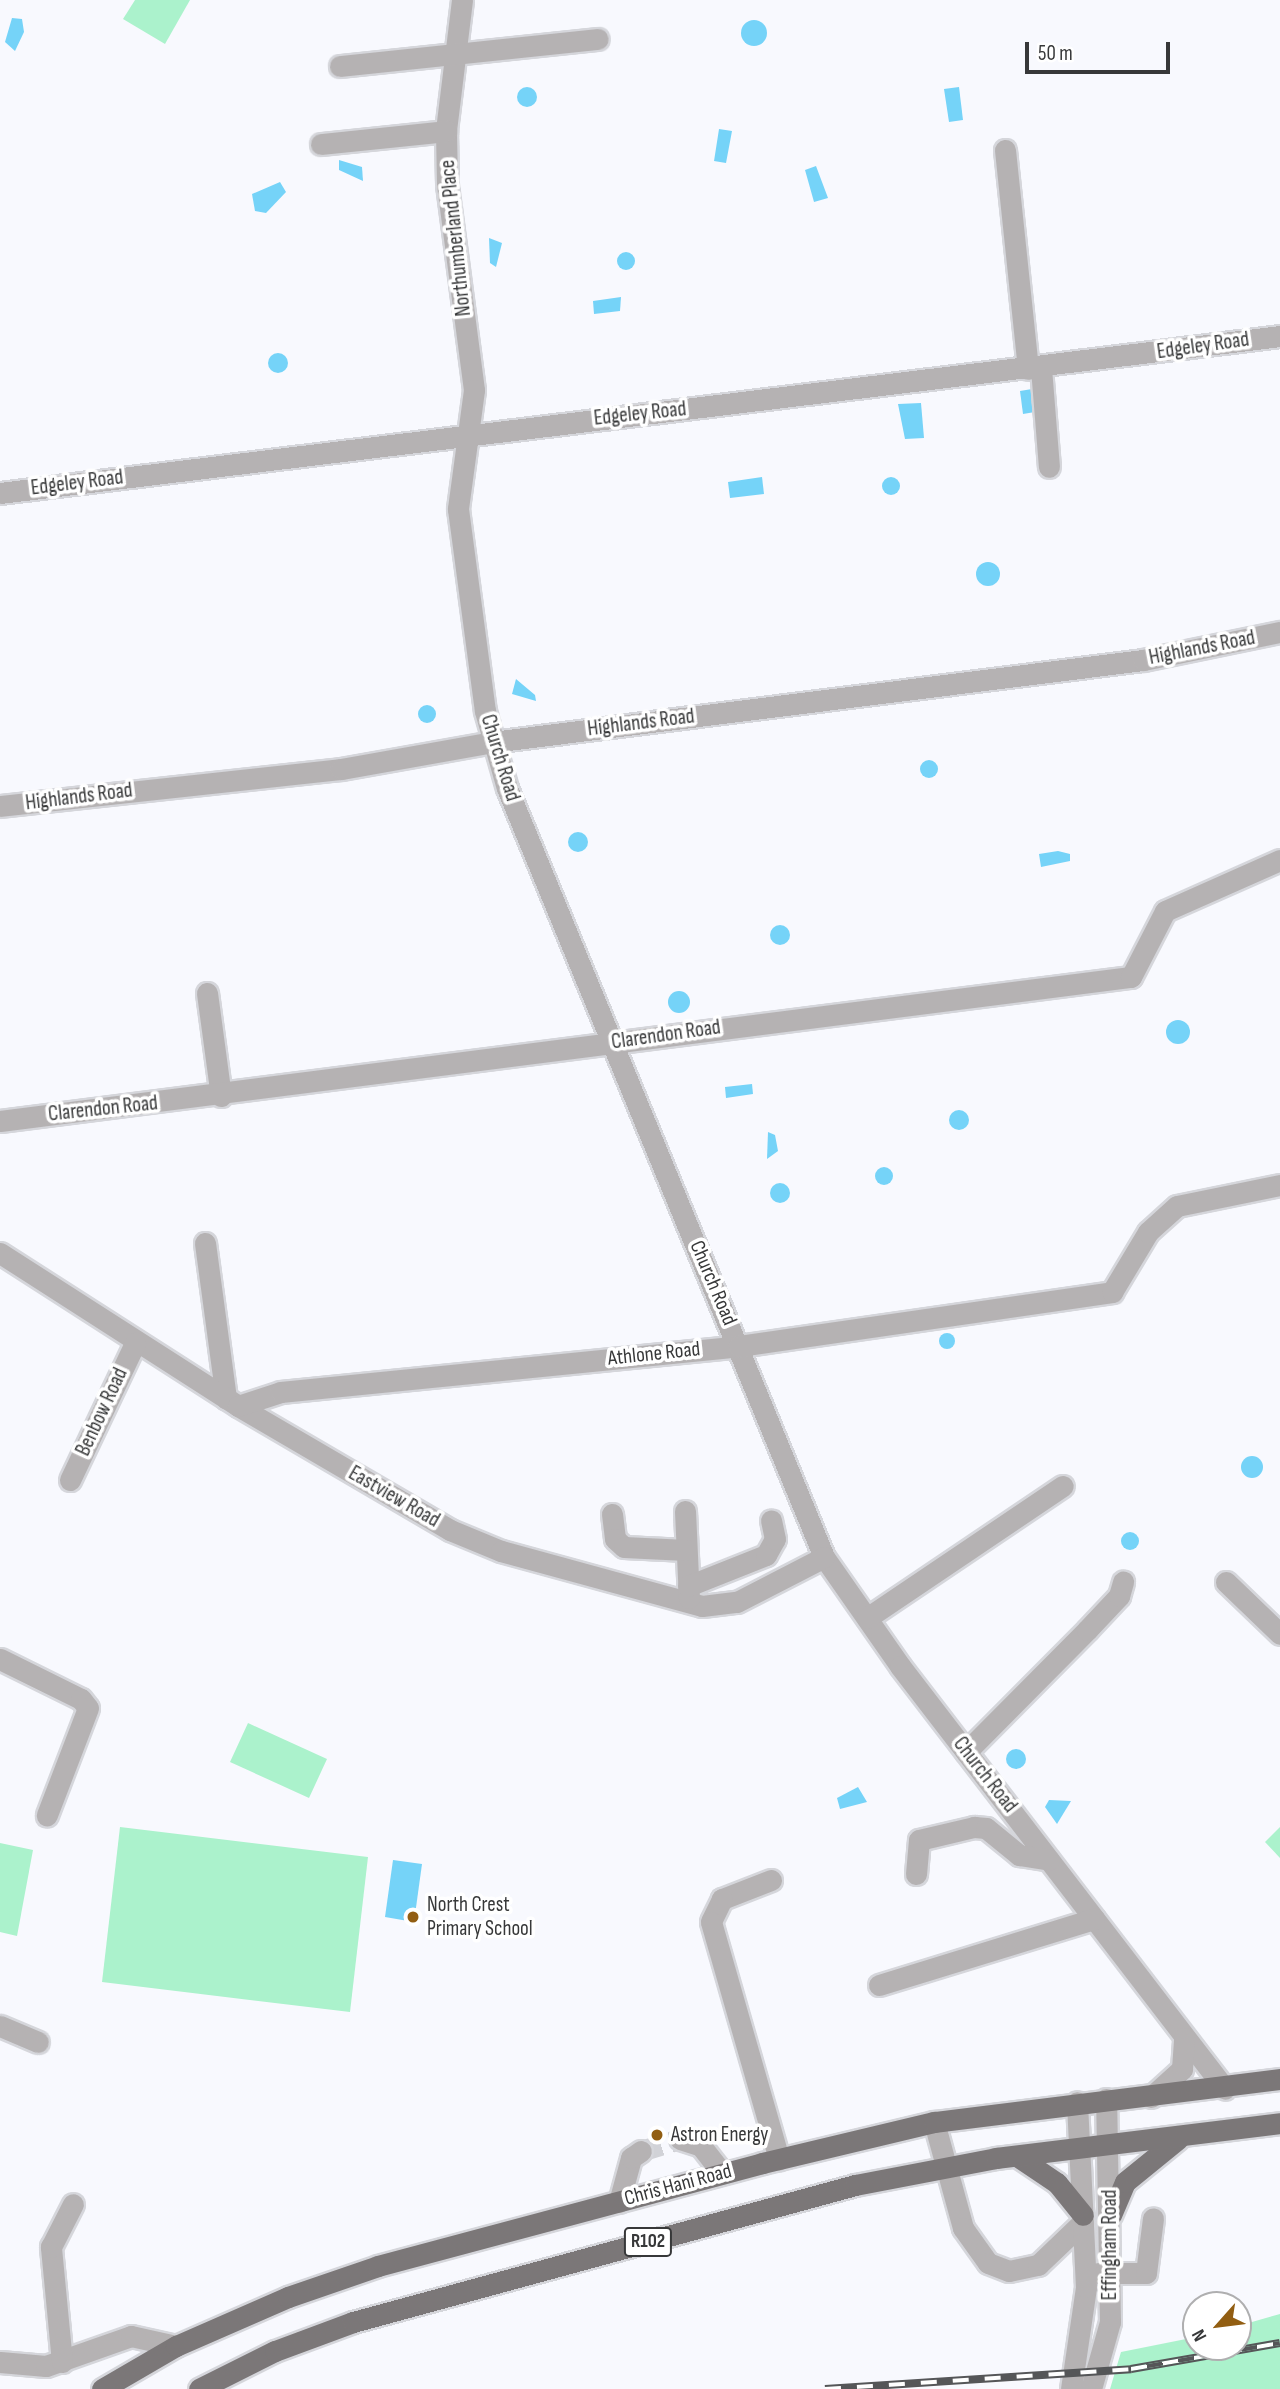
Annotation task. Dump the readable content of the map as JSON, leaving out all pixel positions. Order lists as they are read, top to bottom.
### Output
{
  "streets": {
    "main road": ["Chris Hani Road", "R102"],
    "street": [
      "Northumberland Place",
      "Edgeley Road",
      "Highlands Road",
      "Church Road",
      "Clarendon Road",
      "Athlone Road",
      "Benbow Road",
      "Eastview Road",
      "Effingham Road"
    ]
  },
  "crossings": [
    ["Northumberland Place", "Edgeley Road"],
    ["Northumberland Place", "Church Road"],
    ["Edgeley Road", "Church Road"],
    ["Highlands Road", "Church Road"],
    ["Church Road", "Clarendon Road"],
    ["Church Road", "Athlone Road"],
    ["Church Road", "Eastview Road"],
    ["Church Road", "Chris Hani Road"],
    ["Athlone Road", "Eastview Road"],
    ["Benbow Road", "Eastview Road"],
    ["Chris Hani Road", "Effingham Road"],
    ["R102", "Effingham Road"]
  ],
  "places": ["North Crest Primary School", "Astron Energy"],
  "scale_bar": "50 m",
  "north": "bottom left"
}
